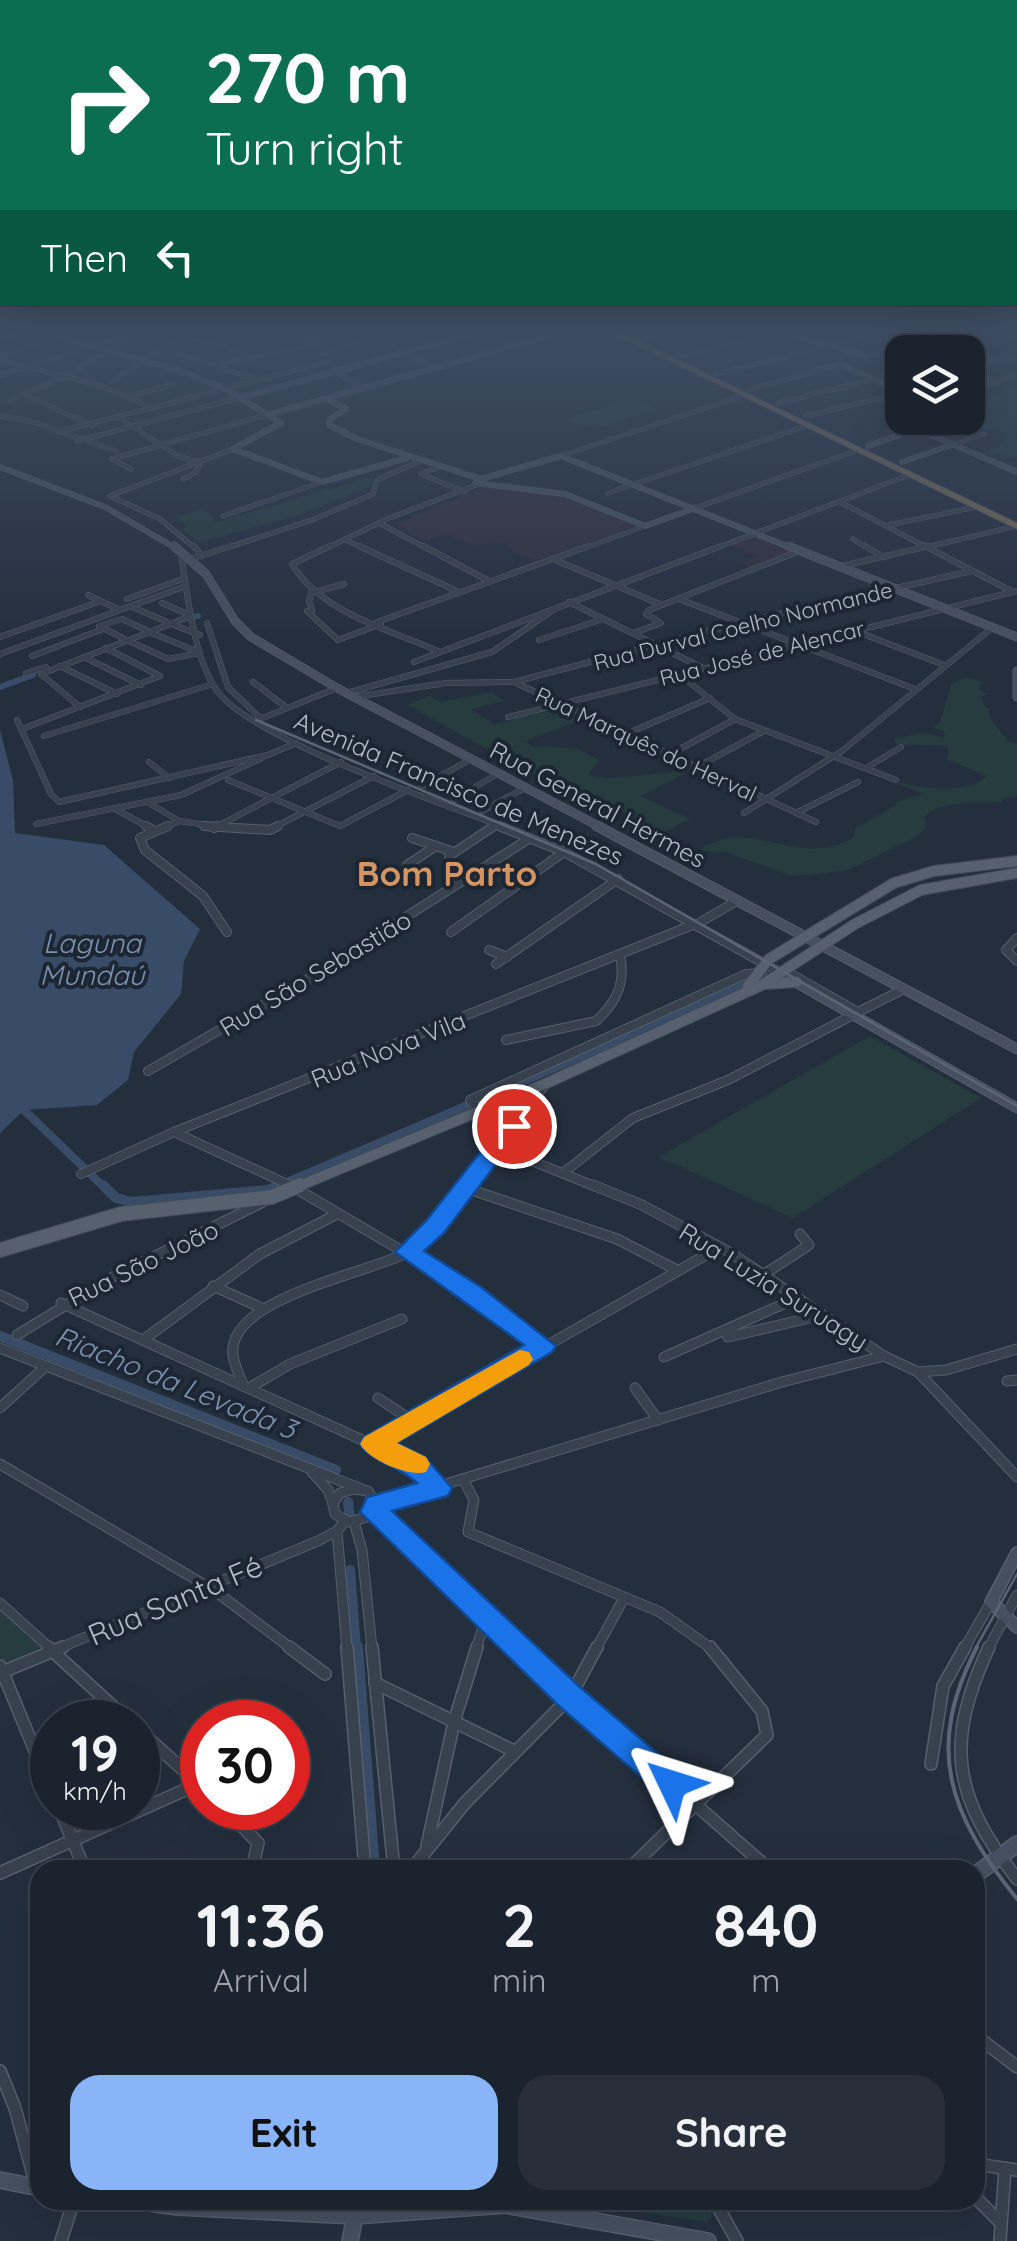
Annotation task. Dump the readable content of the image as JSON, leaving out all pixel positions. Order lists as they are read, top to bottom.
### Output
{
  "streets": {
    "street": [
      "Rua Durval Coelho Normande",
      "Rua José de Alencar",
      "Rua Marquês do Herval",
      "Avenida Francisco de Menezes",
      "Rua General Hermes",
      "Rua São Sebastião",
      "Rua Nova Vila",
      "Rua São João",
      "Rua Luzia Suruagy",
      "Rua Santa Fé"
    ]
  },
  "crossings": [
    ["Rua Durval Coelho Normande", "Rua Marquês do Herval"],
    ["Rua José de Alencar", "Rua Marquês do Herval"],
    ["Rua Marquês do Herval", "Rua General Hermes"],
    ["Avenida Francisco de Menezes", "Rua General Hermes"],
    ["Avenida Francisco de Menezes", "Rua São Sebastião"],
    ["Avenida Francisco de Menezes", "Rua Nova Vila"],
    ["Rua General Hermes", "Rua Nova Vila"]
  ],
  "districts": ["Bom Parto"],
  "water": ["Laguna Mundaú", "Riacho da Levada 3"],
  "page": {
    "turn": ["270 m", "Turn right"],
    "then": "Then",
    "speed": "19 km/h",
    "limit": "30",
    "eta": [
      "11:36",
      "Arrival",
      "2",
      "min",
      "840",
      "m"
    ],
    "buttons": ["Exit", "Share"]
  }
}
